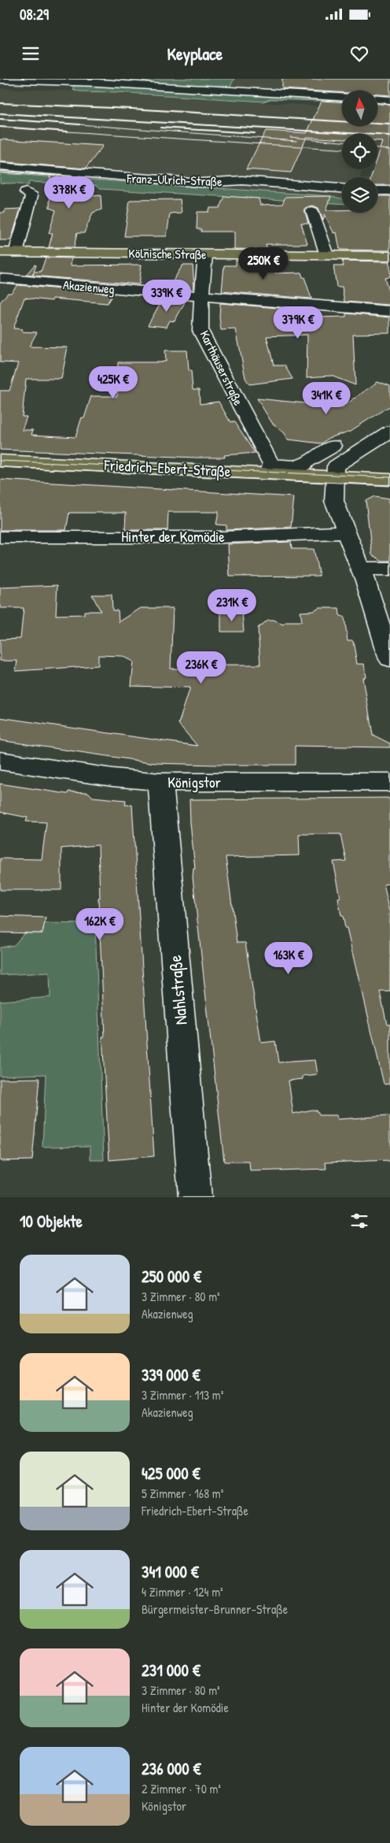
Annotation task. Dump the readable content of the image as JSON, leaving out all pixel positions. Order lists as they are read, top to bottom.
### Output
{
  "streets": {
    "main road": ["Kölnische Straße", "Friedrich-Ebert-Straße"],
    "street": [
      "Franz-Ulrich-Straße",
      "Akazienweg",
      "Karthäuserstraße",
      "Hinter der Komödie",
      "Königstor",
      "Nahlstraße"
    ]
  },
  "crossings": [
    ["Kölnische Straße", "Karthäuserstraße"],
    ["Akazienweg", "Karthäuserstraße"],
    ["Karthäuserstraße", "Friedrich-Ebert-Straße"],
    ["Königstor", "Nahlstraße"]
  ],
  "north": "top",
  "page": {
    "status": "08:29",
    "header": "Keyplace",
    "price": [
      "378K €",
      "250K €",
      "339K €",
      "379K €",
      "425K €",
      "341K €",
      "231K €",
      "236K €",
      "162K €",
      "163K €"
    ],
    "heading": "10 Objekte",
    "list": [
      {
        "name": "250 000 €",
        "note": "3 Zimmer · 80 m² · Akazienweg"
      },
      {
        "name": "339 000 €",
        "note": "3 Zimmer · 113 m² · Akazienweg"
      },
      {
        "name": "425 000 €",
        "note": "5 Zimmer · 168 m² · Friedrich-Ebert-Straße"
      },
      {
        "name": "341 000 €",
        "note": "4 Zimmer · 124 m² · Bürgermeister-Brunner-Straße"
      },
      {
        "name": "231 000 €",
        "note": "3 Zimmer · 80 m² · Hinter der Komödie"
      },
      {
        "name": "236 000 €",
        "note": "2 Zimmer · 70 m² · Königstor"
      }
    ]
  }
}
